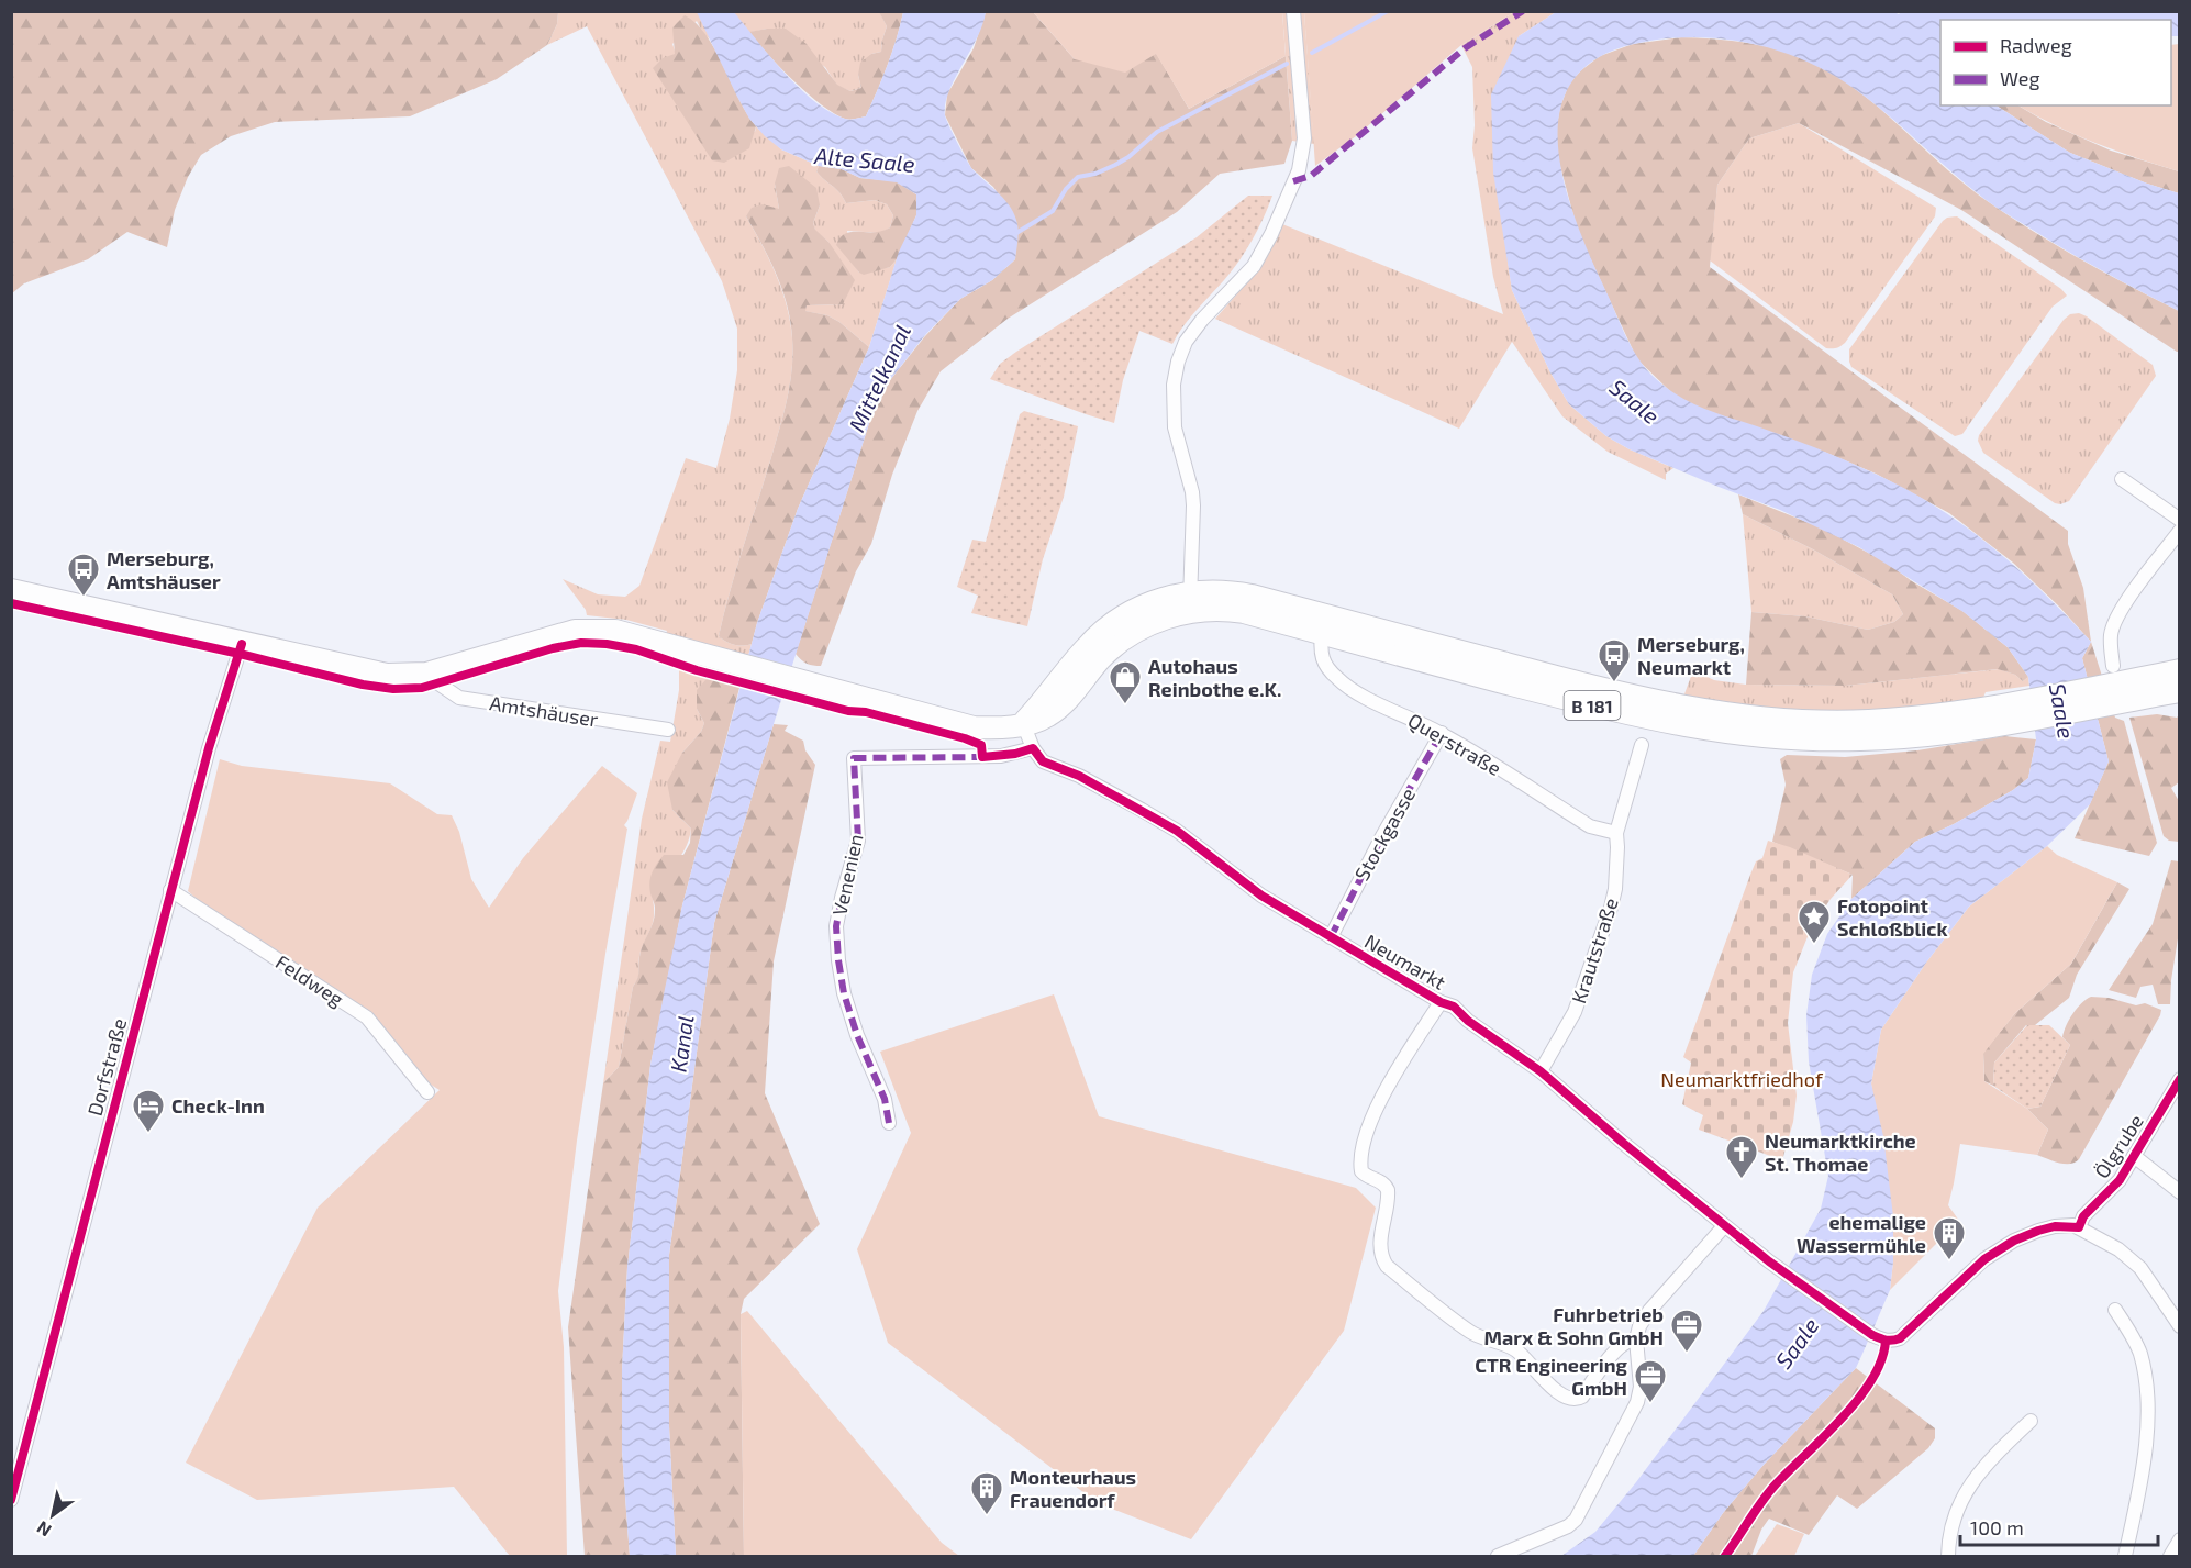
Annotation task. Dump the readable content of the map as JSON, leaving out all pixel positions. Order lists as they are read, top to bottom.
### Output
{
  "streets": {
    "main road": ["B 181"],
    "street": [
      "Amtshäuser",
      "Querstraße",
      "Stockgasse",
      "Venenien",
      "Krautstraße",
      "Neumarkt",
      "Feldweg",
      "Dorfstraße",
      "Ölgrube"
    ]
  },
  "crossings": [
    ["B 181", "Querstraße"],
    ["Querstraße", "Stockgasse"],
    ["Querstraße", "Krautstraße"],
    ["Stockgasse", "Neumarkt"],
    ["Venenien", "Neumarkt"],
    ["Krautstraße", "Neumarkt"],
    ["Neumarkt", "Ölgrube"],
    ["Feldweg", "Dorfstraße"]
  ],
  "water": [
    "Alte Saale",
    "Mittelkanal",
    "Saale",
    "Kanal"
  ],
  "parks": ["Neumarktfriedhof"],
  "places": {
    "bus stop": ["Merseburg, Amtshäuser", "Merseburg, Neumarkt"],
    "shop": ["Autohaus Reinbothe e.K."],
    "place": ["Fotopoint Schloßblick"],
    "hotel": ["Check-Inn"],
    "church": ["Neumarktkirche St. Thomae"],
    "building": ["ehemalige Wassermühle", "Monteurhaus Frauendorf"],
    "office": ["Fuhrbetrieb Marx & Sohn GmbH", "CTR Engineering GmbH"]
  },
  "legend": ["Radweg", "Weg"],
  "scale_bar": "100 m",
  "north": "bottom left"
}
